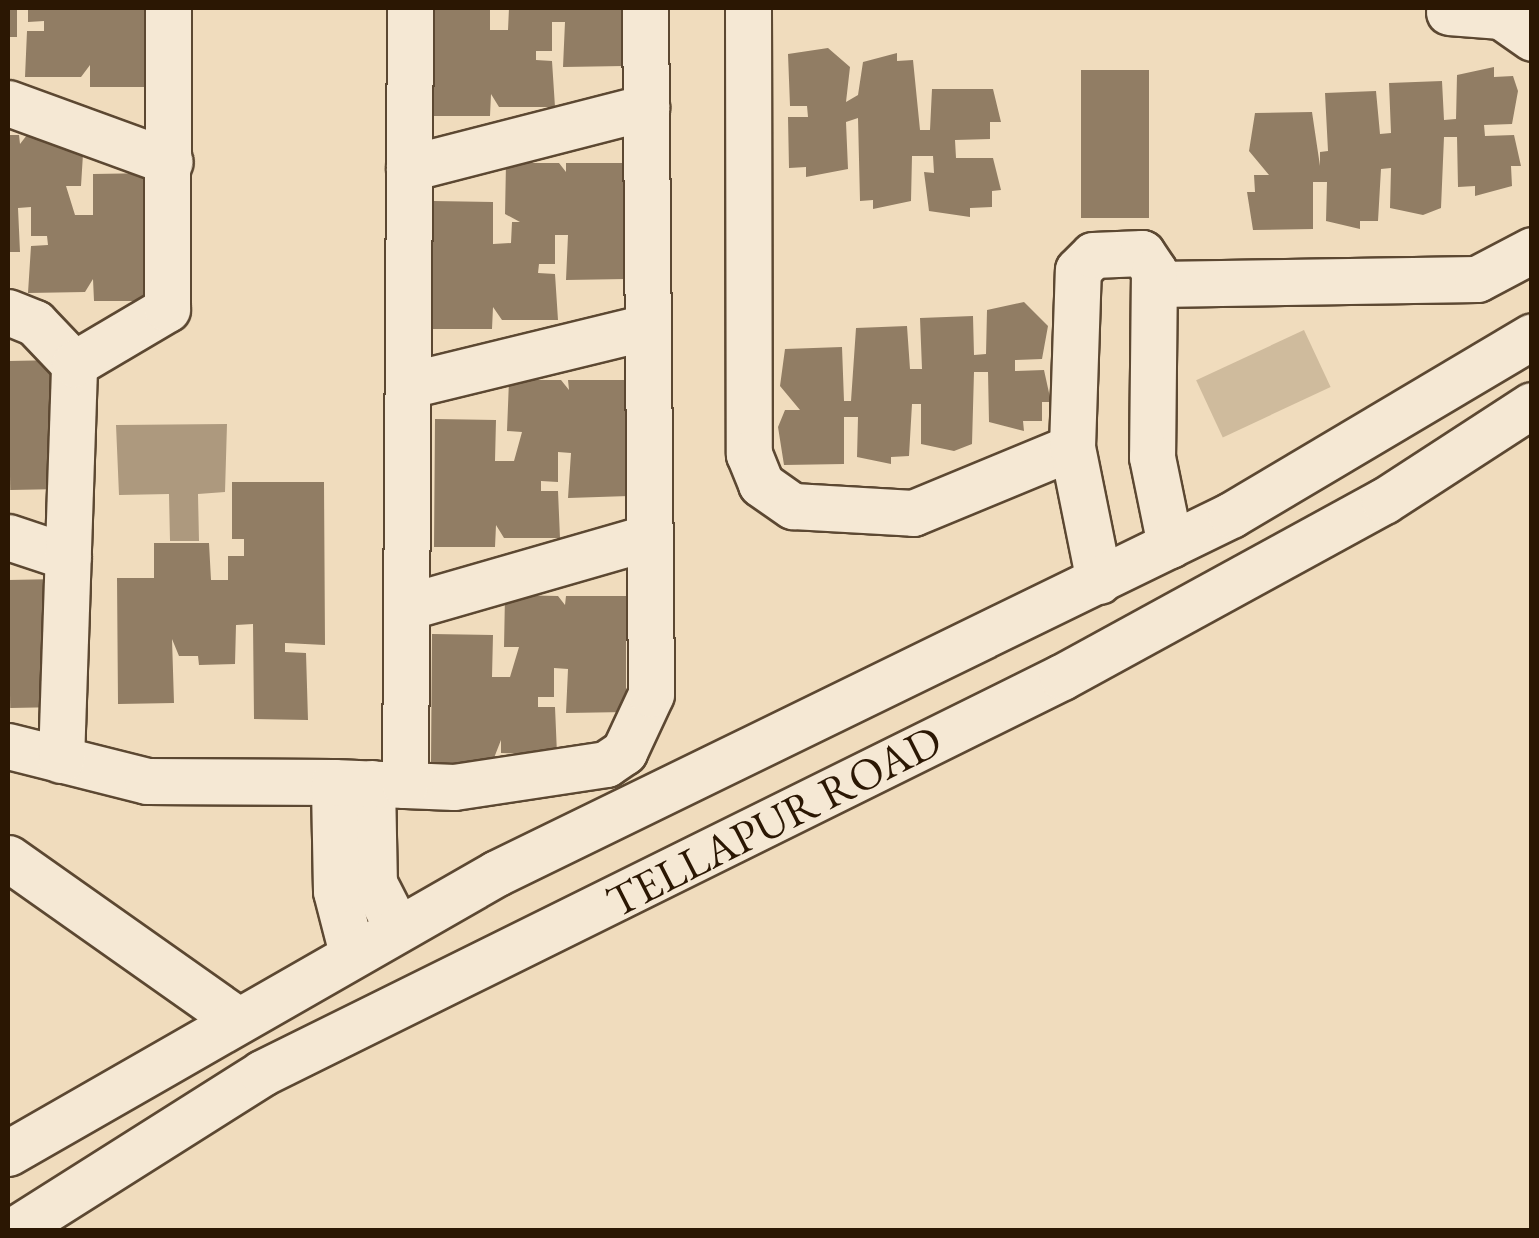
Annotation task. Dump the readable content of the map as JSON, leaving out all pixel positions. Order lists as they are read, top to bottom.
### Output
{
  "streets": {
    "street": ["TELLAPUR ROAD"]
  }
}
